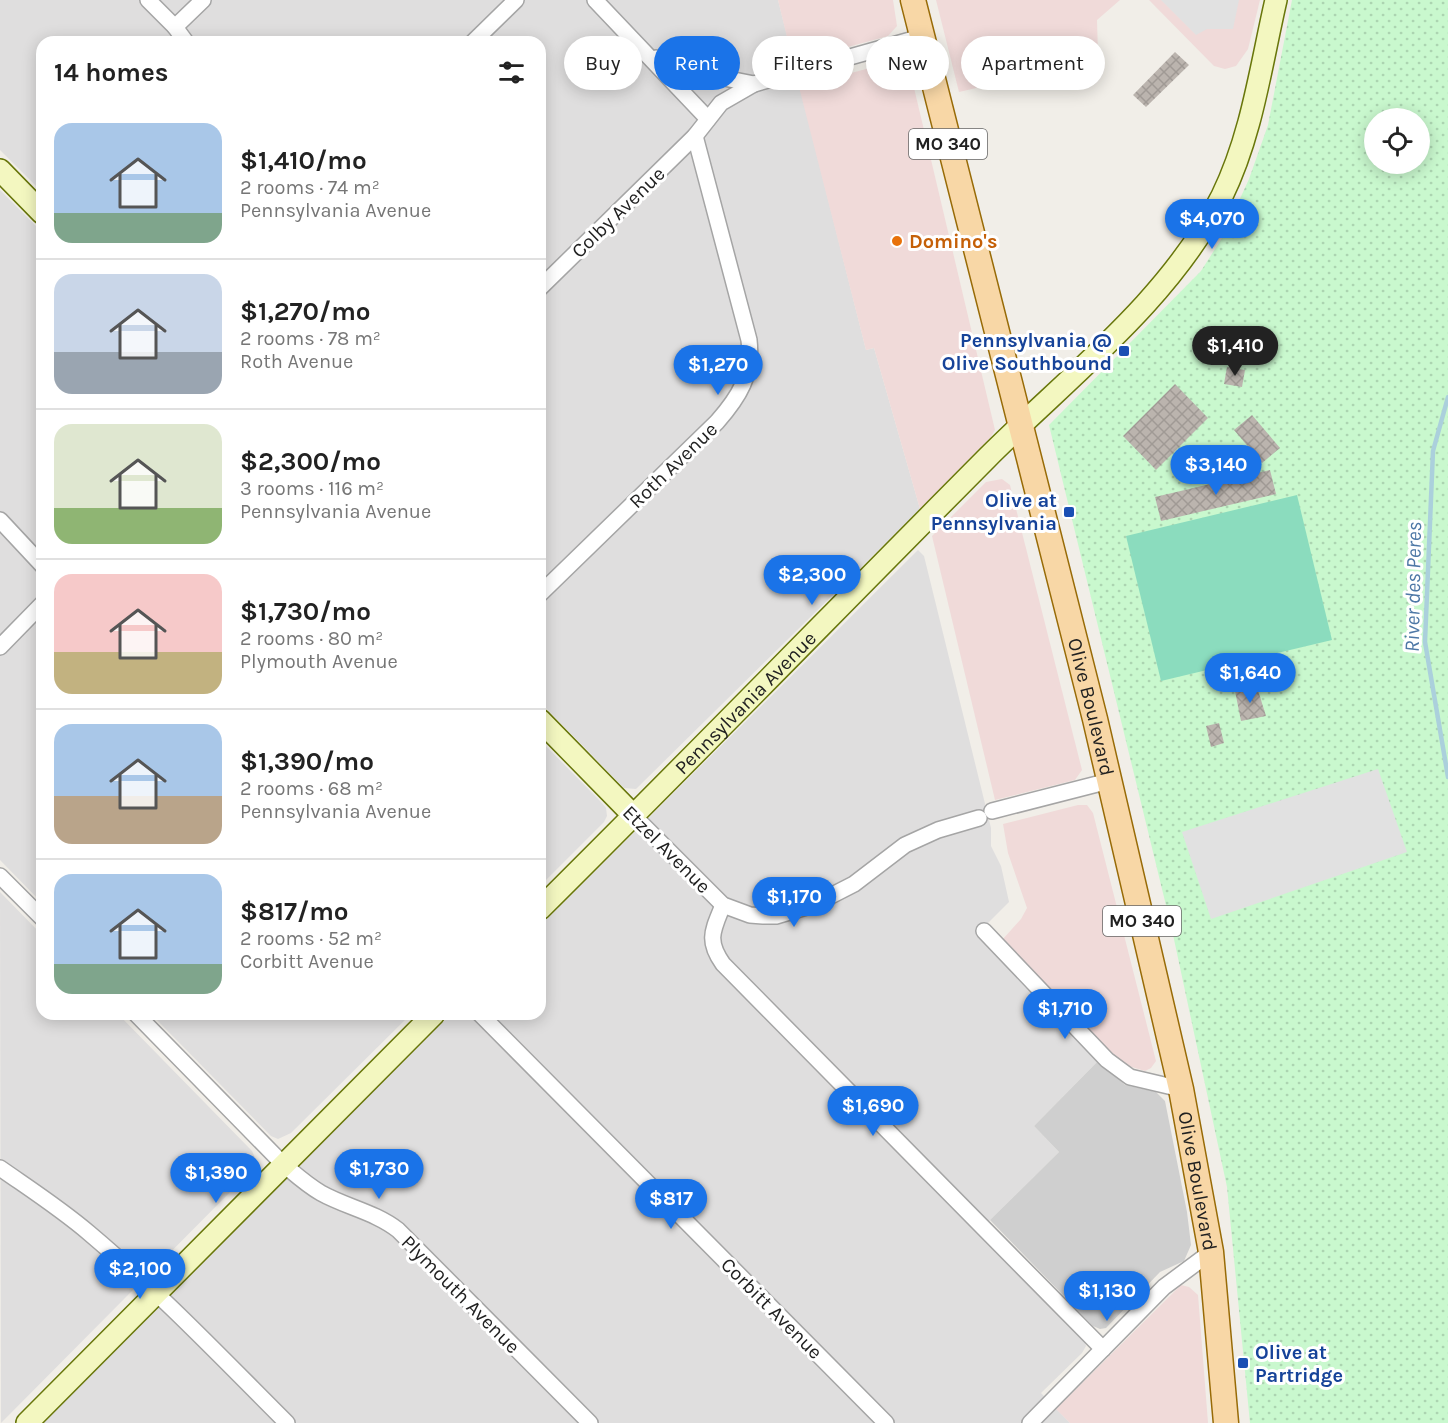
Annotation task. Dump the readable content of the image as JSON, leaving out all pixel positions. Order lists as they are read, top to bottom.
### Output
{
  "streets": {
    "main road": ["MO 340", "Olive Boulevard"],
    "street": [
      "Colby Avenue",
      "Roth Avenue",
      "Pennsylvania Avenue",
      "Etzel Avenue",
      "Plymouth Avenue",
      "Corbitt Avenue"
    ]
  },
  "crossings": [
    ["Colby Avenue", "Roth Avenue"],
    ["Pennsylvania Avenue", "Olive Boulevard"],
    ["Pennsylvania Avenue", "Etzel Avenue"],
    ["Olive Boulevard", "Etzel Avenue"]
  ],
  "water": ["River des Peres"],
  "places": {
    "other": ["Domino's"],
    "transit": ["Pennsylvania @ Olive Southbound", "Olive at Pennsylvania", "Olive at Partridge"]
  },
  "page": {
    "chip": [
      "Buy",
      "Rent",
      "Filters",
      "New",
      "Apartment"
    ],
    "heading": "14 homes",
    "list": [
      {
        "name": "$1,410/mo",
        "note": "2 rooms · 74 m² · Pennsylvania Avenue"
      },
      {
        "name": "$1,270/mo",
        "note": "2 rooms · 78 m² · Roth Avenue"
      },
      {
        "name": "$2,300/mo",
        "note": "3 rooms · 116 m² · Pennsylvania Avenue"
      },
      {
        "name": "$1,730/mo",
        "note": "2 rooms · 80 m² · Plymouth Avenue"
      },
      {
        "name": "$1,390/mo",
        "note": "2 rooms · 68 m² · Pennsylvania Avenue"
      },
      {
        "name": "$817/mo",
        "note": "2 rooms · 52 m² · Corbitt Avenue"
      }
    ],
    "price": [
      "$4,070",
      "$1,410",
      "$1,270",
      "$3,140",
      "$2,300",
      "$1,640",
      "$1,170",
      "$1,710",
      "$1,690",
      "$1,730",
      "$1,390",
      "$817",
      "$2,100",
      "$1,130"
    ]
  }
}
